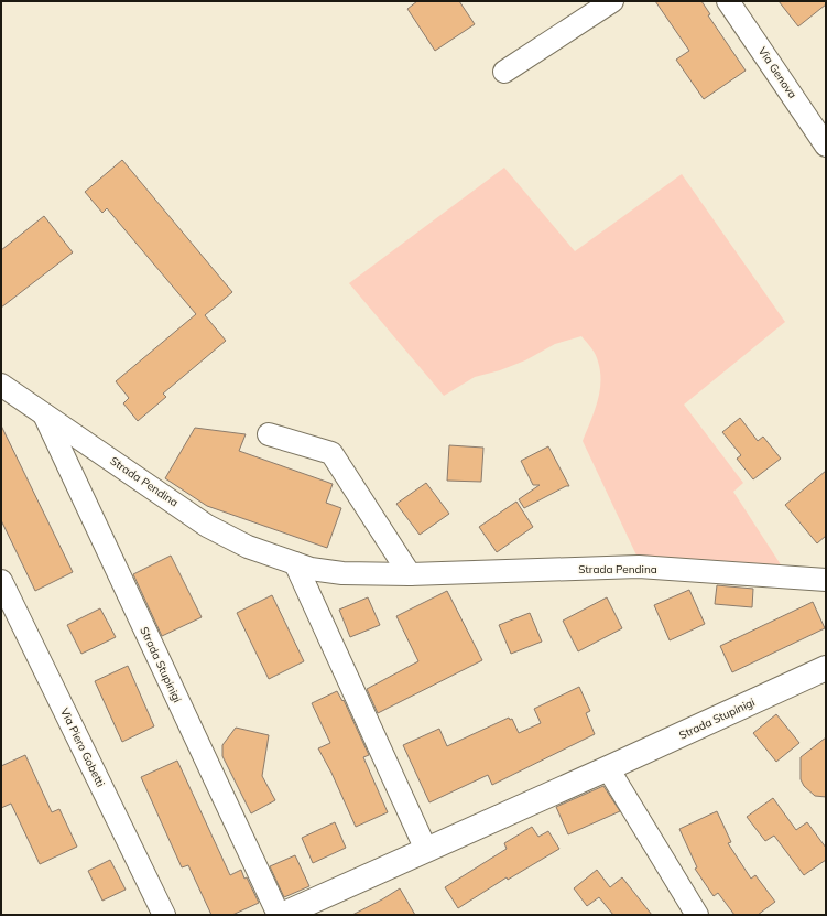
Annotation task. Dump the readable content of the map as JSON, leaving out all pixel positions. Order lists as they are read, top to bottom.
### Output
{
  "streets": {
    "street": [
      "Via Genova",
      "Strada Pendina",
      "Strada Stupinigi",
      "Via Piero Gobetti"
    ]
  },
  "crossings": [
    ["Strada Pendina", "Strada Stupinigi"]
  ]
}
